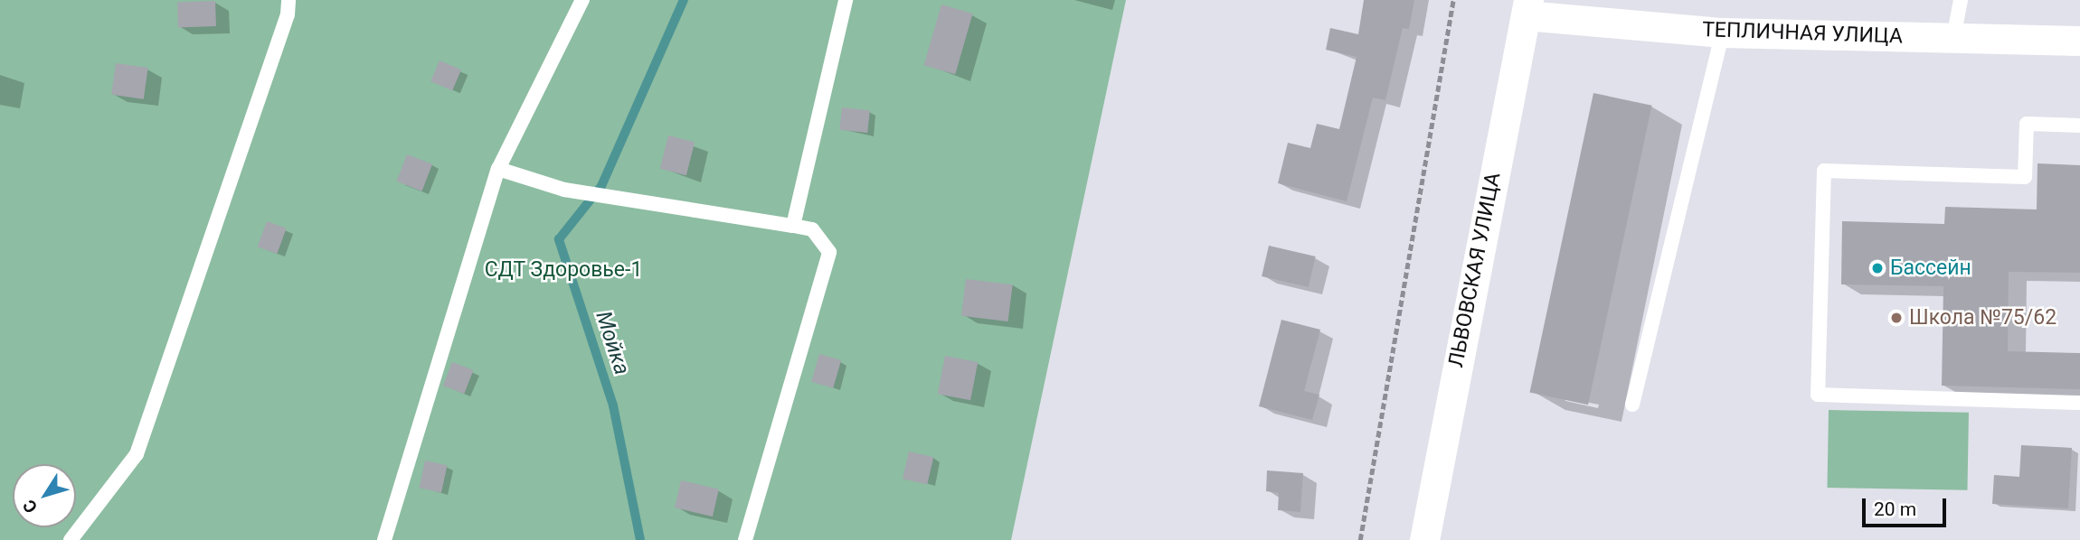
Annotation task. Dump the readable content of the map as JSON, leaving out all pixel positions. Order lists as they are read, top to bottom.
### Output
{
  "streets": {
    "street": ["ТЕПЛИЧНАЯ УЛИЦА", "ЛЬВОВСКАЯ УЛИЦА"]
  },
  "crossings": [
    ["ТЕПЛИЧНАЯ УЛИЦА", "ЛЬВОВСКАЯ УЛИЦА"]
  ],
  "water": ["Мойка"],
  "parks": ["СДТ Здоровье-1"],
  "places": ["Бассейн", "Школа №75/62"],
  "scale_bar": "20 m",
  "north": "bottom left"
}
